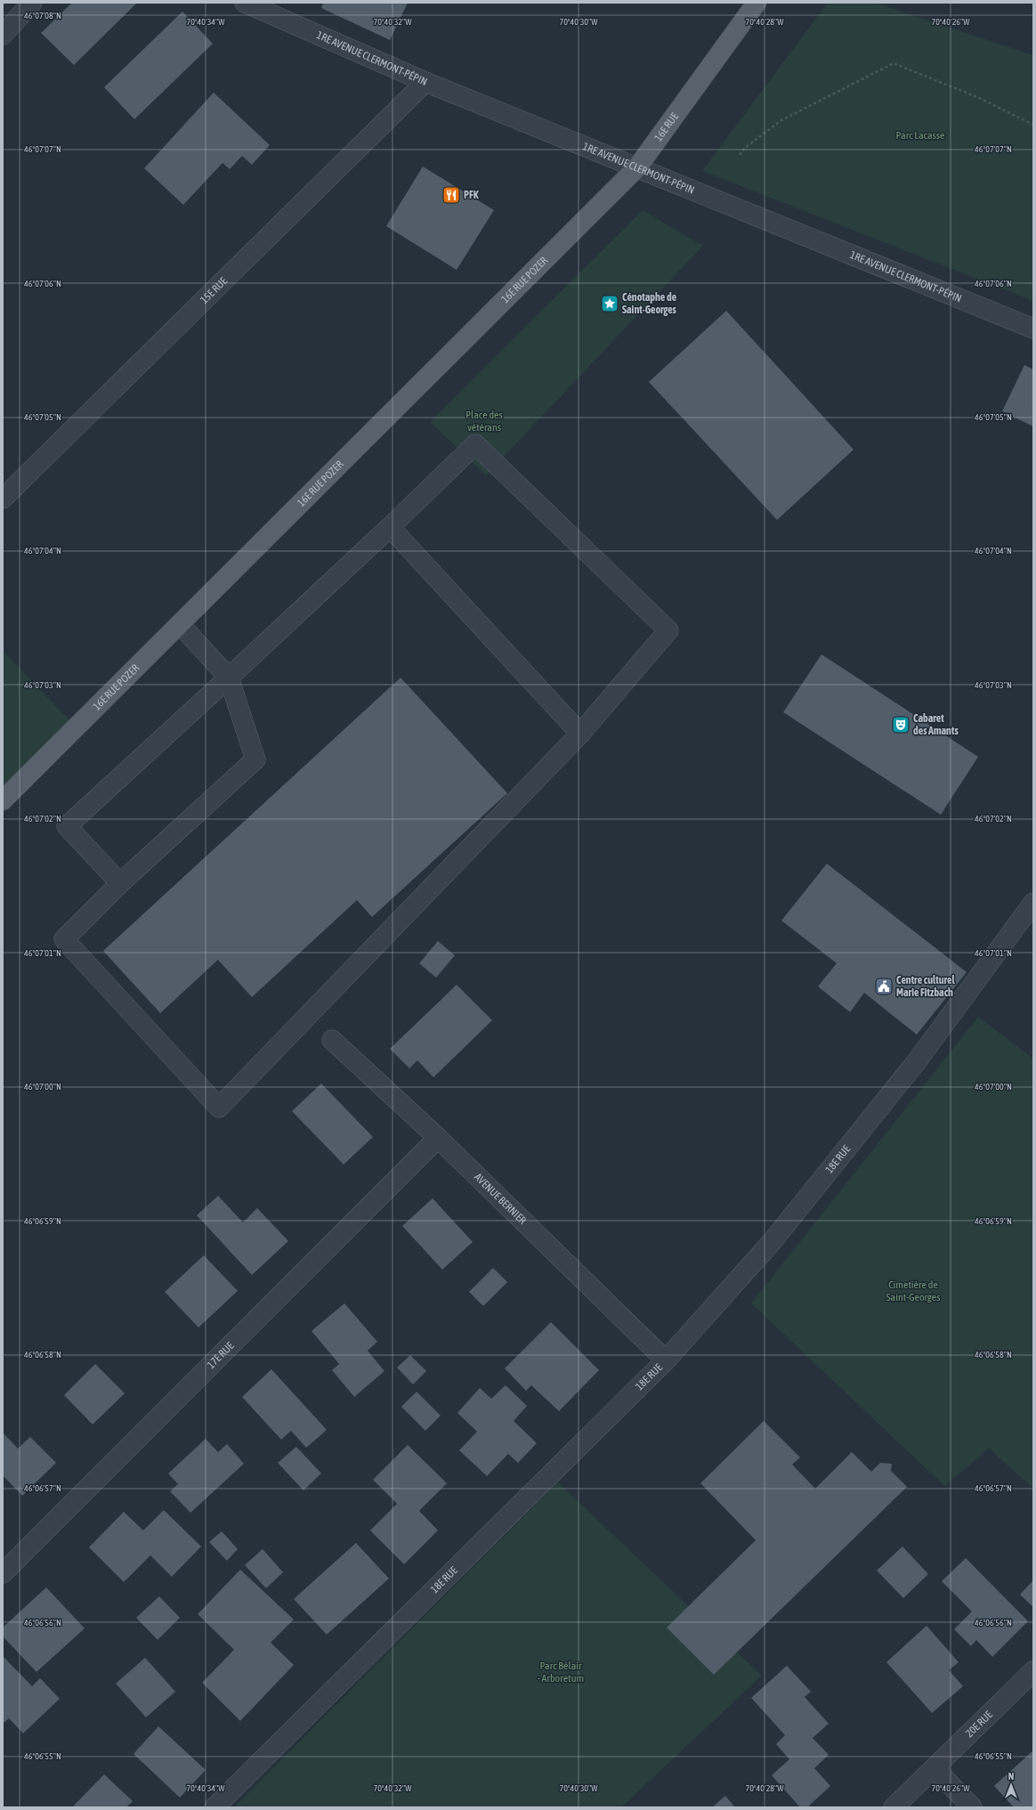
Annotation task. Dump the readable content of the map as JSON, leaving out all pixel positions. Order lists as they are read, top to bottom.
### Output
{
  "streets": {
    "main road": ["16E RUE", "16E RUE POZER"],
    "street": [
      "1RE AVENUE CLERMONT-PÉPIN",
      "15E RUE",
      "18E RUE",
      "AVENUE BERNIER",
      "17E RUE",
      "20E RUE"
    ]
  },
  "crossings": [
    ["1RE AVENUE CLERMONT-PÉPIN", "16E RUE"],
    ["1RE AVENUE CLERMONT-PÉPIN", "16E RUE POZER"],
    ["1RE AVENUE CLERMONT-PÉPIN", "15E RUE"],
    ["16E RUE", "16E RUE POZER"],
    ["18E RUE", "AVENUE BERNIER"],
    ["AVENUE BERNIER", "17E RUE"]
  ],
  "parks": [
    "Parc Lacasse",
    "Place des vétérans",
    "Cimetière de Saint-Georges",
    "Parc Bélair - Arboretum"
  ],
  "places": {
    "restaurant": ["PFK"],
    "place": ["Cénotaphe de Saint-Georges"],
    "theatre": ["Cabaret des Amants"],
    "public building": ["Centre culturel Marie Fitzbach"]
  },
  "north": "top",
  "coordinates": [
    "46°07'08\"N",
    "70°40'34\"W",
    "70°40'32\"W",
    "70°40'30\"W",
    "70°40'28\"W",
    "70°40'26\"W",
    "46°07'07\"N",
    "46°07'06\"N",
    "46°07'05\"N",
    "46°07'04\"N",
    "46°07'03\"N",
    "46°07'02\"N",
    "46°07'01\"N",
    "46°07'00\"N",
    "46°06'59\"N",
    "46°06'58\"N",
    "46°06'57\"N",
    "46°06'56\"N",
    "46°06'55\"N"
  ]
}
